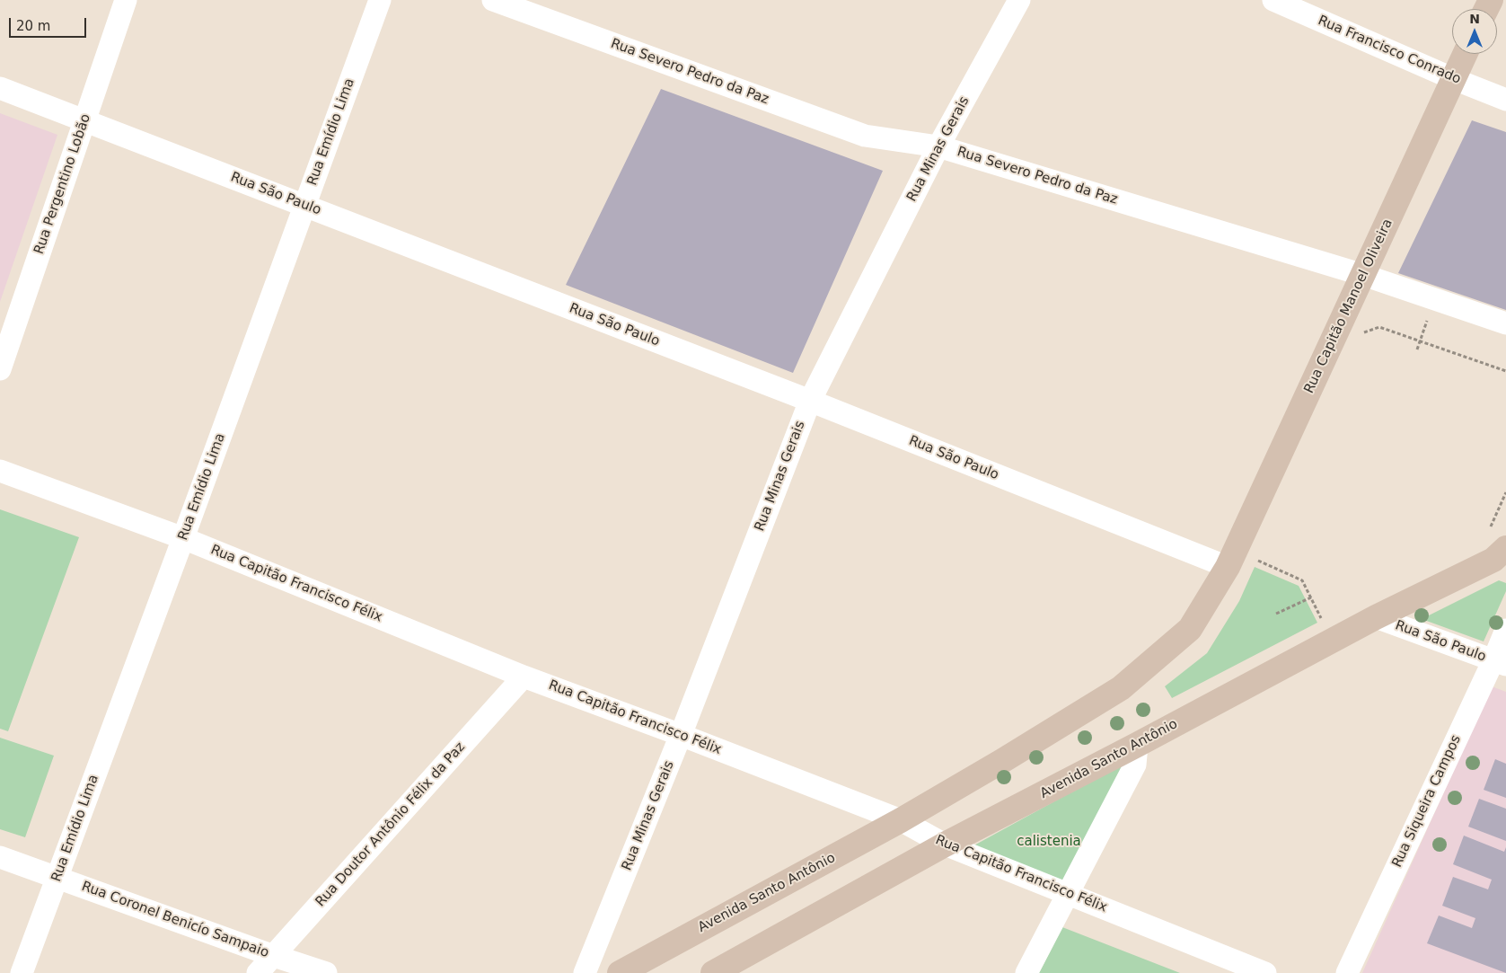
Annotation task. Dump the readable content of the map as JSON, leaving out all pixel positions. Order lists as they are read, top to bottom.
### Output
{
  "streets": {
    "main road": ["Rua Capitão Manoel Oliveira", "Avenida Santo Antônio"],
    "street": [
      "Rua Francisco Conrado",
      "Rua Severo Pedro da Paz",
      "Rua Emídio Lima",
      "Rua Minas Gerais",
      "Rua Pergentino Lobão",
      "Rua São Paulo",
      "Rua Capitão Francisco Félix",
      "Rua Siqueira Campos",
      "Rua Doutor Antônio Félix da Paz",
      "Rua Coronel Benicío Sampaio"
    ]
  },
  "crossings": [
    ["Rua Francisco Conrado", "Rua Capitão Manoel Oliveira"],
    ["Rua Severo Pedro da Paz", "Rua Minas Gerais"],
    ["Rua Severo Pedro da Paz", "Rua Capitão Manoel Oliveira"],
    ["Rua Emídio Lima", "Rua São Paulo"],
    ["Rua Emídio Lima", "Rua Capitão Francisco Félix"],
    ["Rua Minas Gerais", "Rua São Paulo"],
    ["Rua Minas Gerais", "Rua Capitão Francisco Félix"],
    ["Rua Pergentino Lobão", "Rua São Paulo"],
    ["Rua São Paulo", "Rua Capitão Manoel Oliveira"],
    ["Rua São Paulo", "Avenida Santo Antônio"],
    ["Rua São Paulo", "Rua Siqueira Campos"],
    ["Rua Capitão Manoel Oliveira", "Avenida Santo Antônio"],
    ["Rua Capitão Francisco Félix", "Avenida Santo Antônio"],
    ["Rua Capitão Francisco Félix", "Rua Doutor Antônio Félix da Paz"],
    ["Rua Doutor Antônio Félix da Paz", "Rua Coronel Benicío Sampaio"]
  ],
  "parks": ["calistenia"],
  "scale_bar": "20 m",
  "north": "top"
}
